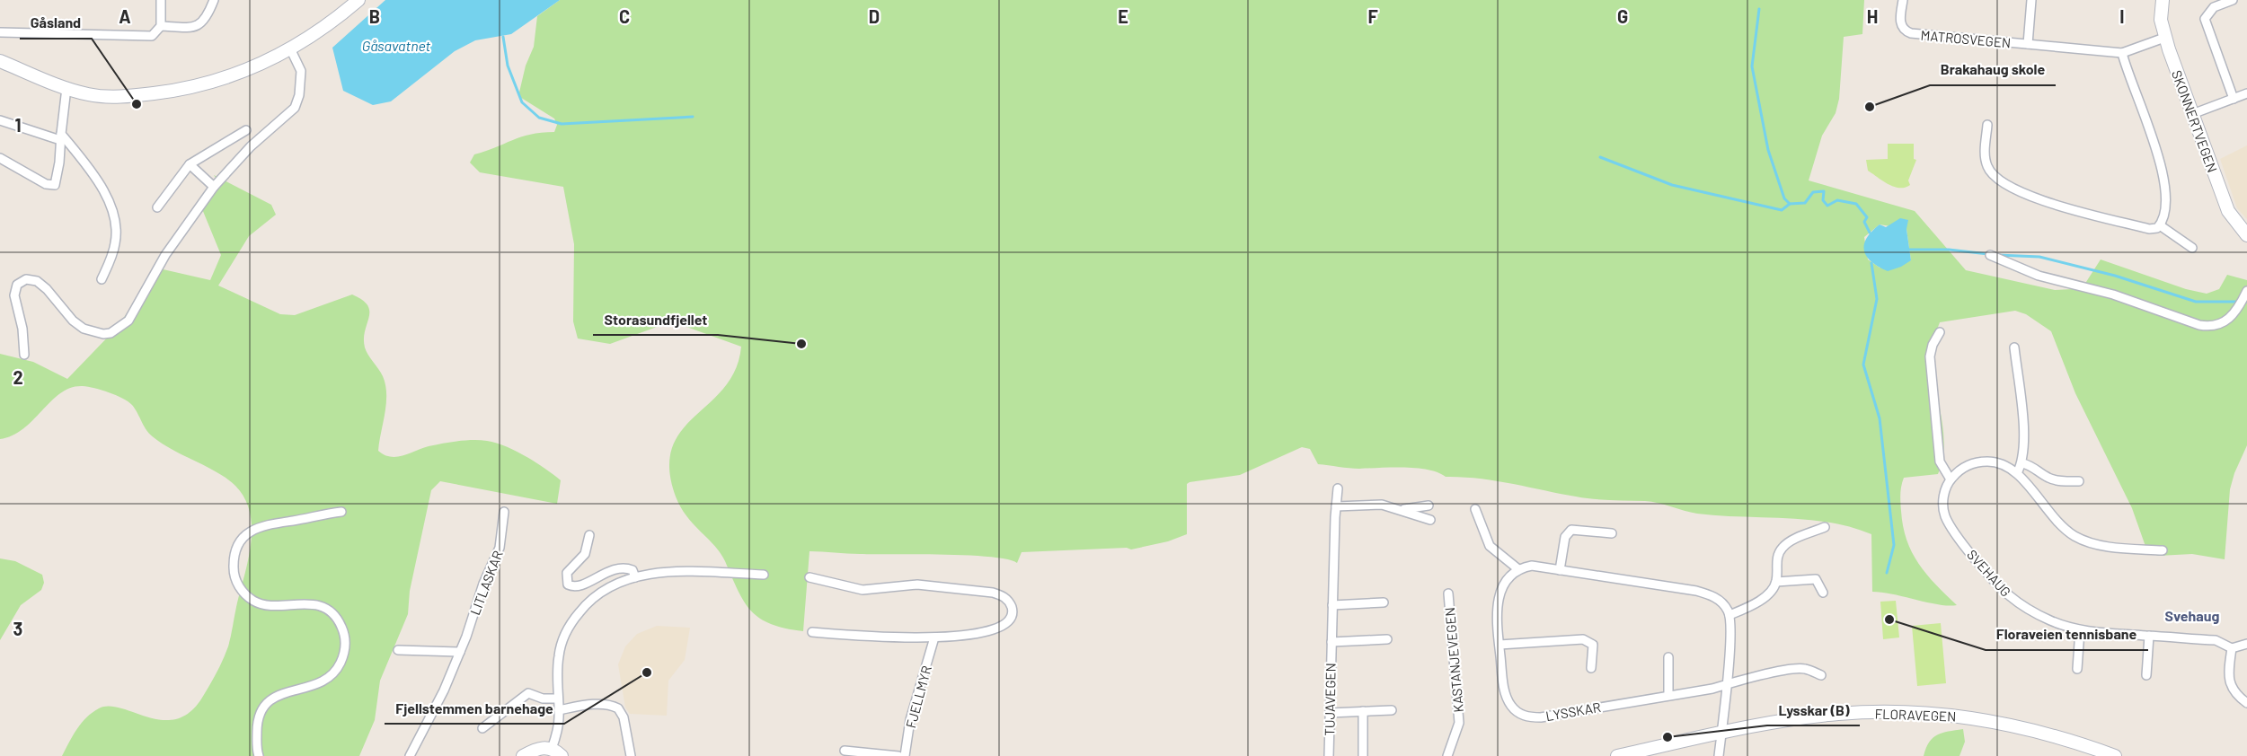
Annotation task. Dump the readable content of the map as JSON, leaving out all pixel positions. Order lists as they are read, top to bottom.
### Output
{
  "streets": {
    "street": [
      "MATROSVEGEN",
      "SKONNERTVEGEN",
      "SVEHAUG",
      "LITLASKAR",
      "KASTANJEVEGEN",
      "FJELLMYR",
      "TUJAVEGEN",
      "LYSSKAR",
      "FLORAVEGEN"
    ]
  },
  "crossings": [
    ["MATROSVEGEN", "SKONNERTVEGEN"]
  ],
  "districts": ["Svehaug"],
  "water": ["Gåsavatnet"],
  "places": [
    "Gåsland",
    "Brakahaug skole",
    "Storasundfjellet",
    "Floraveien tennisbane",
    "Fjellstemmen barnehage",
    "Lysskar (B)"
  ],
  "grid": {
    "columns": [
      "A",
      "B",
      "C",
      "D",
      "E",
      "F",
      "G",
      "H",
      "I"
    ],
    "rows": ["1", "2", "3"]
  }
}
